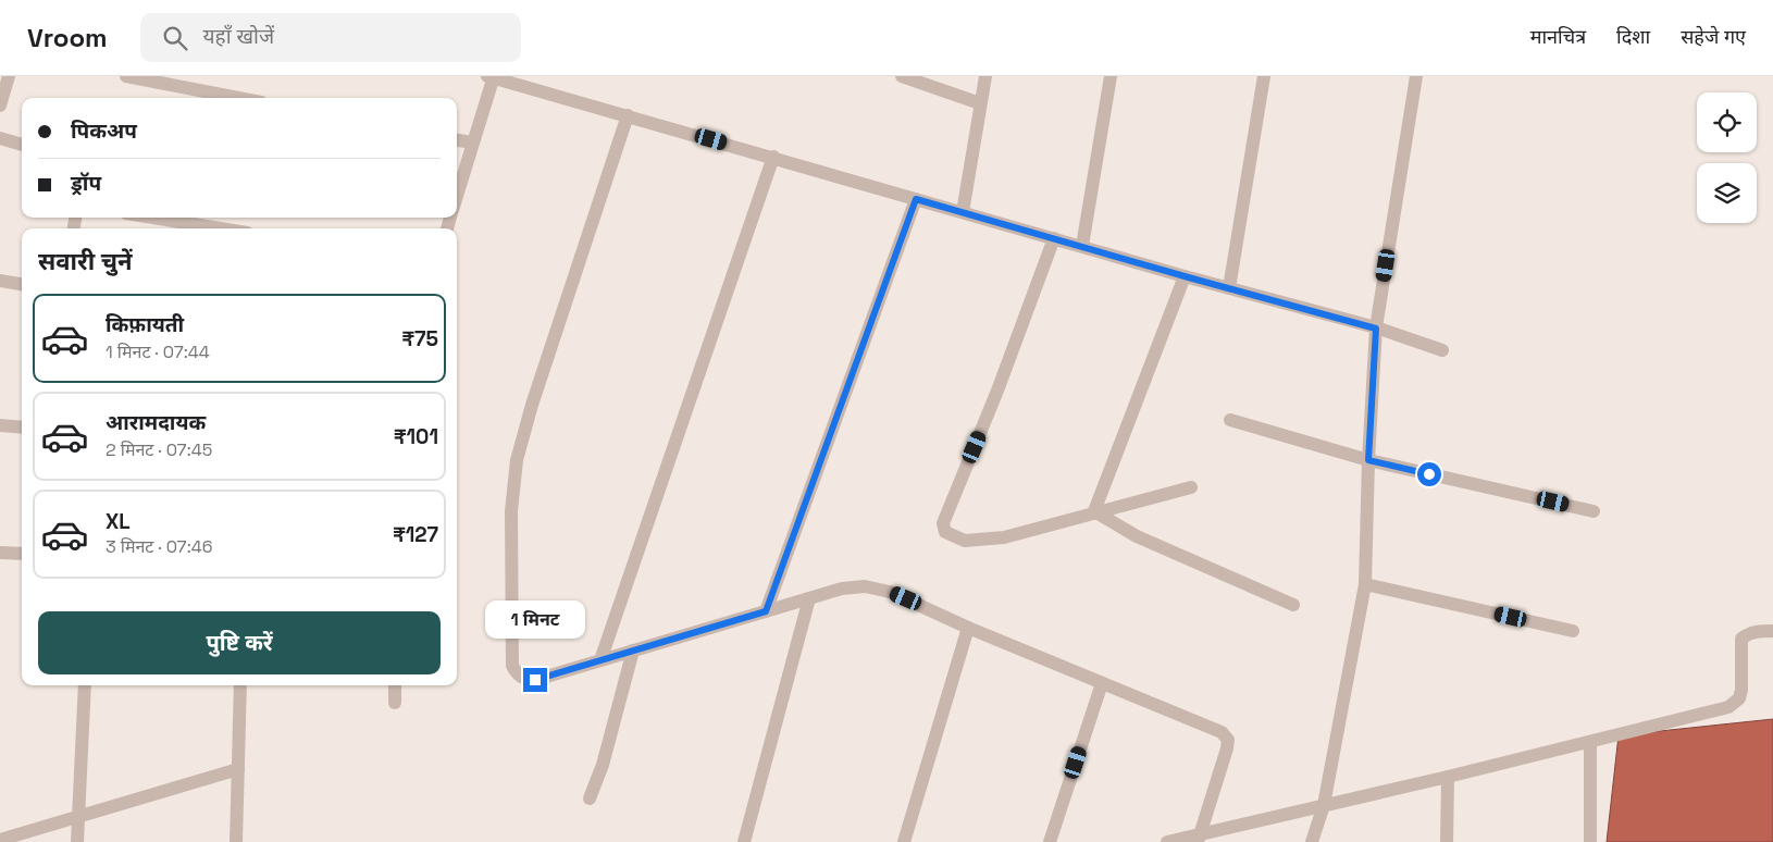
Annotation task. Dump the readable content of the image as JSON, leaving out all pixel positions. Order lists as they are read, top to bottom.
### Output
{
  "page": {
    "header": "Vroom",
    "search": "यहाँ खोजें",
    "nav": ["मानचित्र", "दिशा", "सहेजे गए"],
    "banner": ["पिकअप", "ड्रॉप"],
    "heading": "सवारी चुनें",
    "list": [
      {
        "name": "किफ़ायती",
        "note": "1 मिनट · 07:44",
        "value": "₹75"
      },
      {
        "name": "आरामदायक",
        "note": "2 मिनट · 07:45",
        "value": "₹101"
      },
      {
        "name": "XL",
        "note": "3 मिनट · 07:46",
        "value": "₹127"
      }
    ],
    "bubble": "1 मिनट",
    "buttons": "पुष्टि करें"
  }
}
